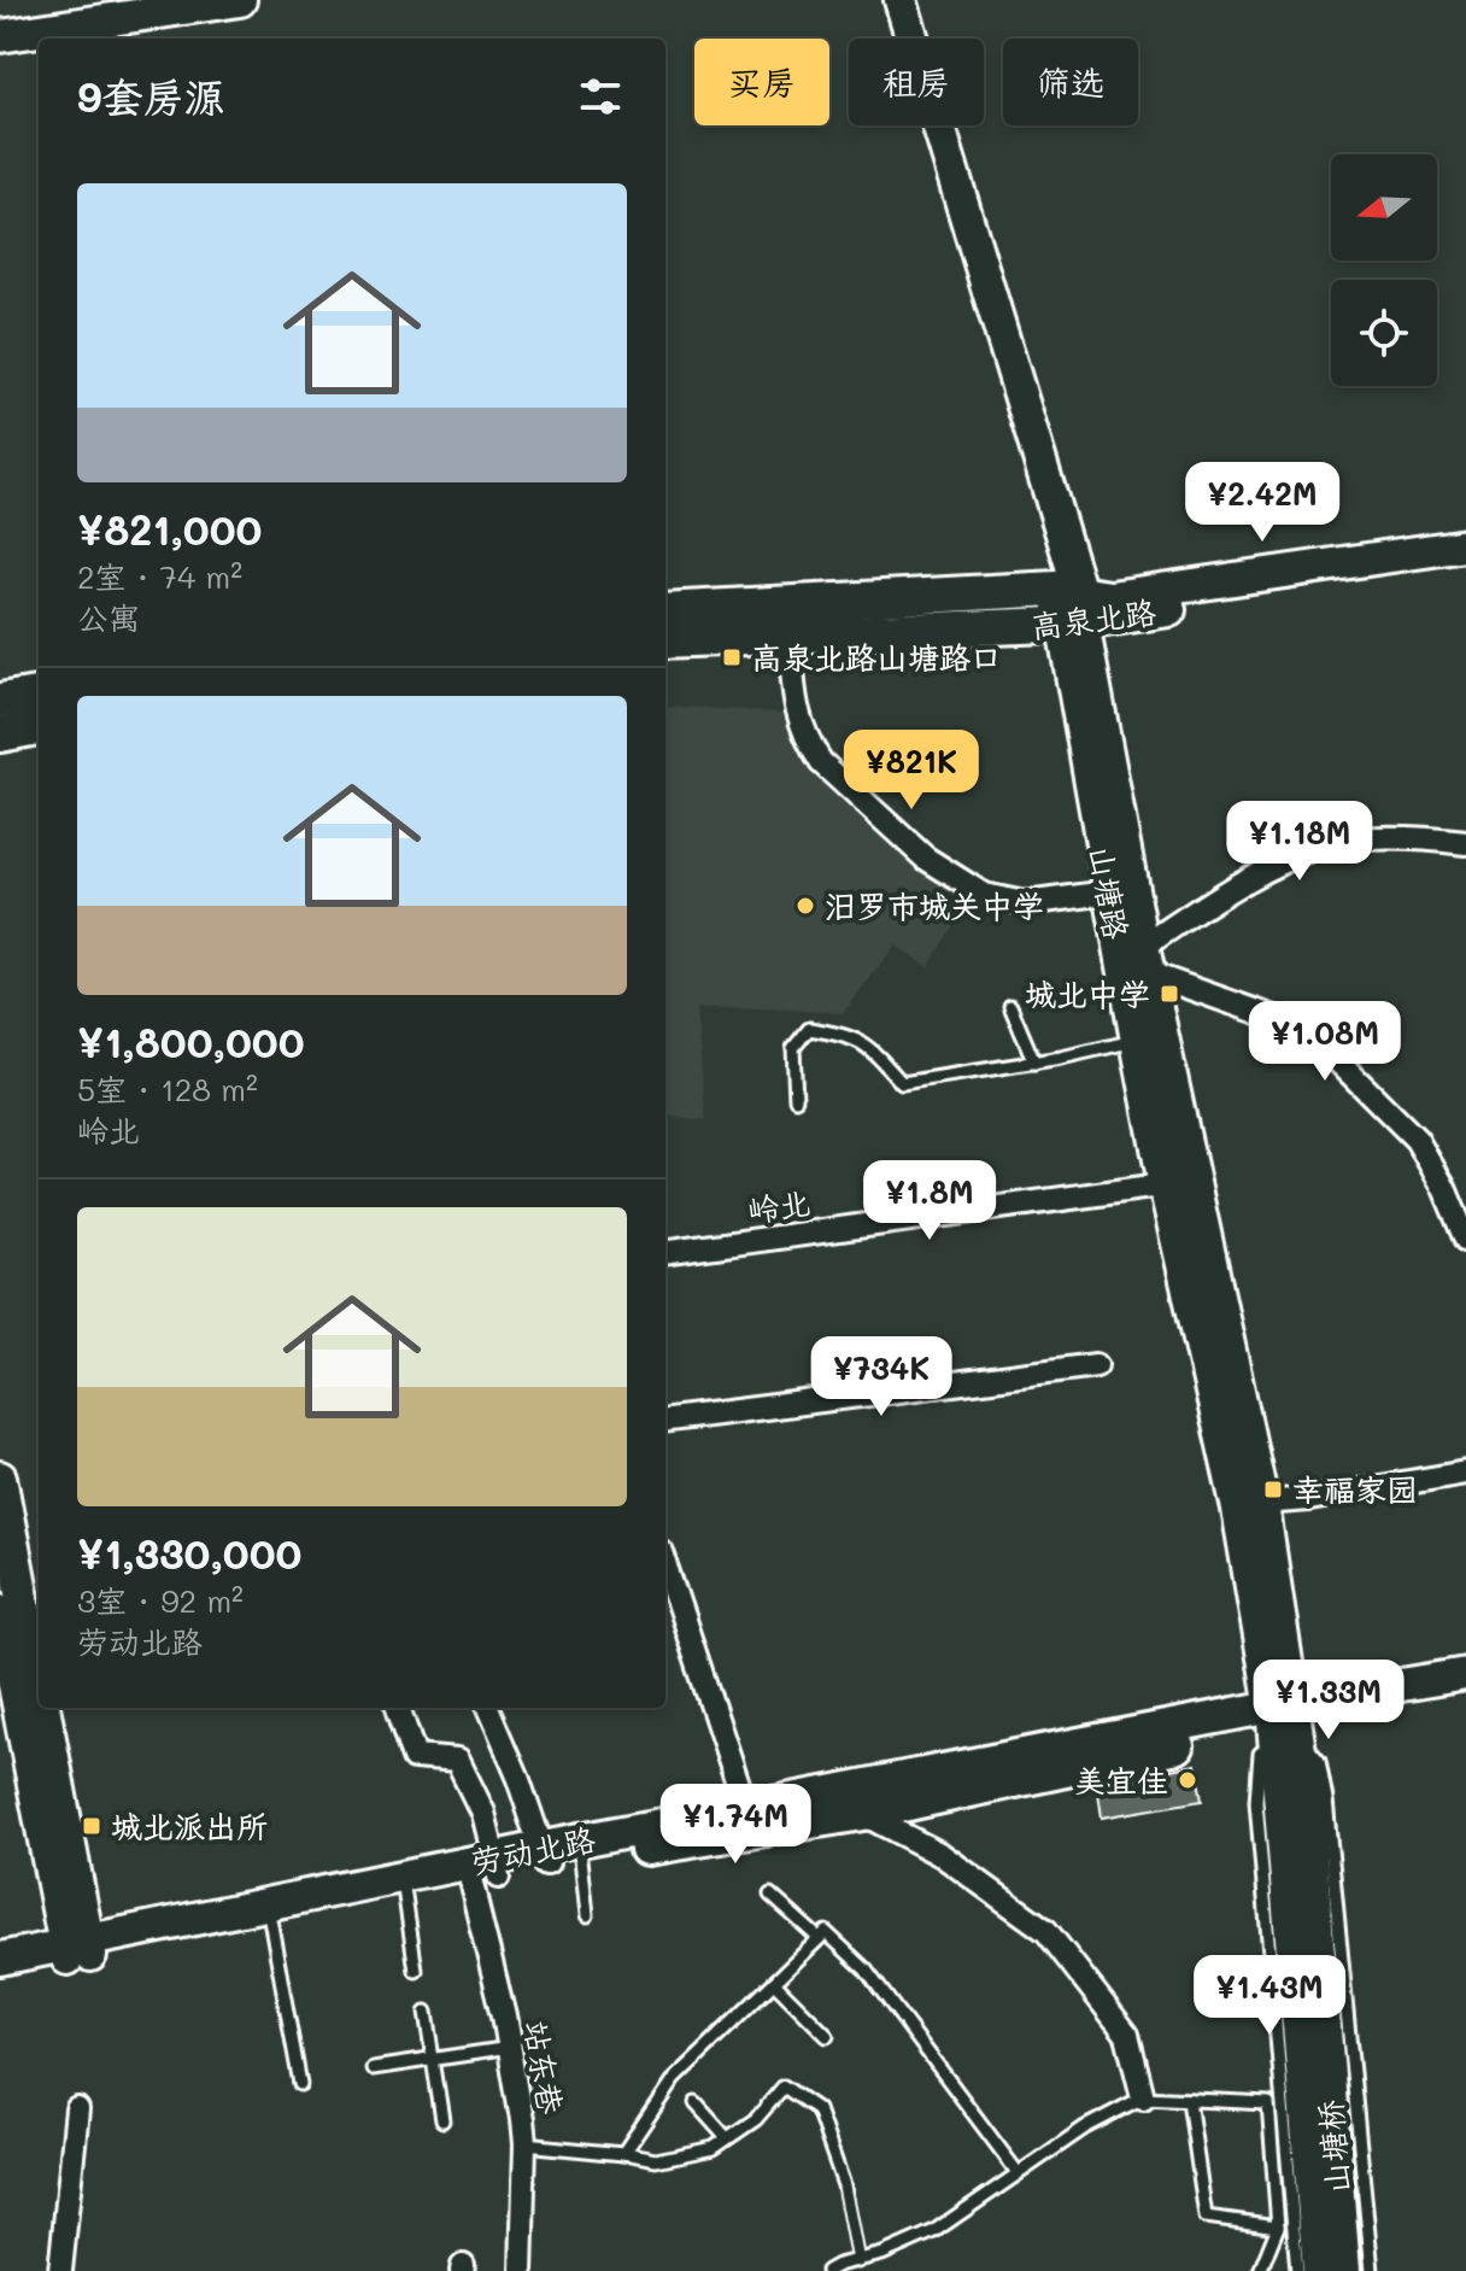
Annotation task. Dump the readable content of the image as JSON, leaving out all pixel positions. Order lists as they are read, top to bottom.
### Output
{
  "streets": {
    "main road": ["高泉北路"],
    "street": [
      "山塘路",
      "岭北",
      "劳动北路",
      "站东巷",
      "山塘桥"
    ]
  },
  "crossings": [
    ["高泉北路", "山塘路"],
    ["山塘路", "岭北"],
    ["山塘路", "劳动北路"],
    ["山塘路", "山塘桥"],
    ["劳动北路", "站东巷"]
  ],
  "places": {
    "transit": [
      "高泉北路山塘路口",
      "城北中学",
      "幸福家园",
      "城北派出所"
    ],
    "other": ["汨罗市城关中学", "美宜佳"]
  },
  "north": "left",
  "page": {
    "chip": ["买房", "租房", "筛选"],
    "heading": "9套房源",
    "list": [
      {
        "name": "¥821,000",
        "note": "2室 · 74 m² · 公寓"
      },
      {
        "name": "¥1,800,000",
        "note": "5室 · 128 m² · 岭北"
      },
      {
        "name": "¥1,330,000",
        "note": "3室 · 92 m² · 劳动北路"
      }
    ],
    "price": [
      "¥2.42M",
      "¥821K",
      "¥1.18M",
      "¥1.08M",
      "¥1.8M",
      "¥734K",
      "¥1.33M",
      "¥1.74M",
      "¥1.43M"
    ]
  }
}
